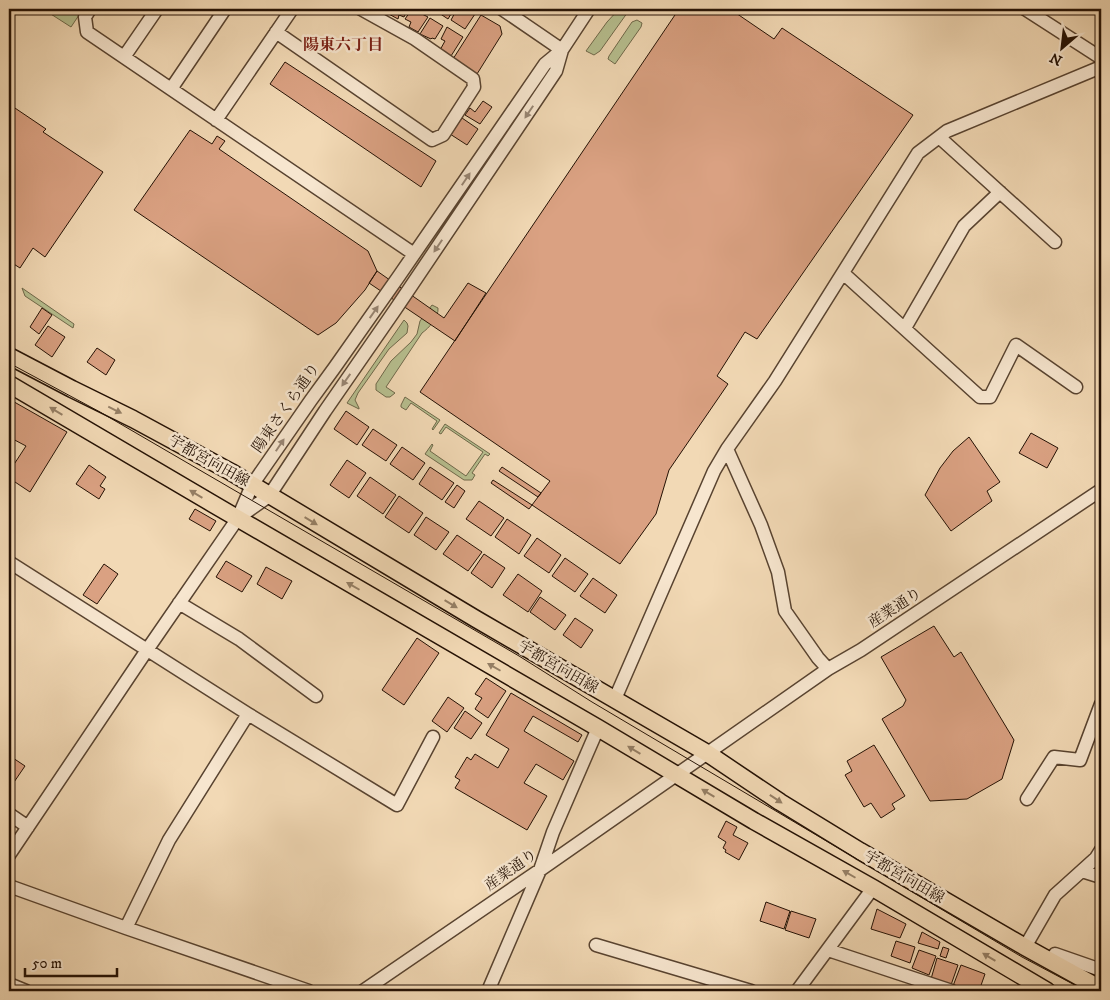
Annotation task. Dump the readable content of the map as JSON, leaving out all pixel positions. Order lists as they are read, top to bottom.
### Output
{
  "streets": {
    "main road": ["宇都宮向田線"],
    "street": ["陽東さくら通り", "産業通り"]
  },
  "crossings": [
    ["陽東さくら通り", "宇都宮向田線"],
    ["宇都宮向田線", "産業通り"]
  ],
  "districts": ["陽東六丁目"],
  "scale_bar": "50 m",
  "north": "bottom left"
}
